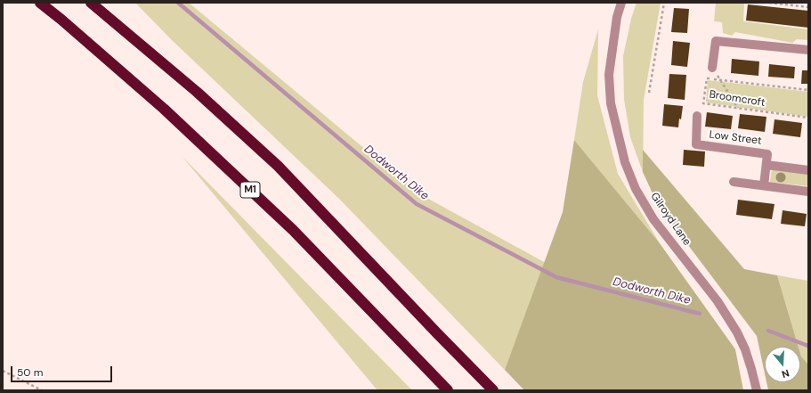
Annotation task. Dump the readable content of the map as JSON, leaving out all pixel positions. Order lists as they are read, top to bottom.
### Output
{
  "streets": {
    "highway": ["M1"],
    "street": ["Low Street", "Gilroyd Lane"],
    "path": ["Broomcroft"]
  },
  "water": ["Dodworth Dike"],
  "scale_bar": "50 m",
  "north": "bottom"
}
